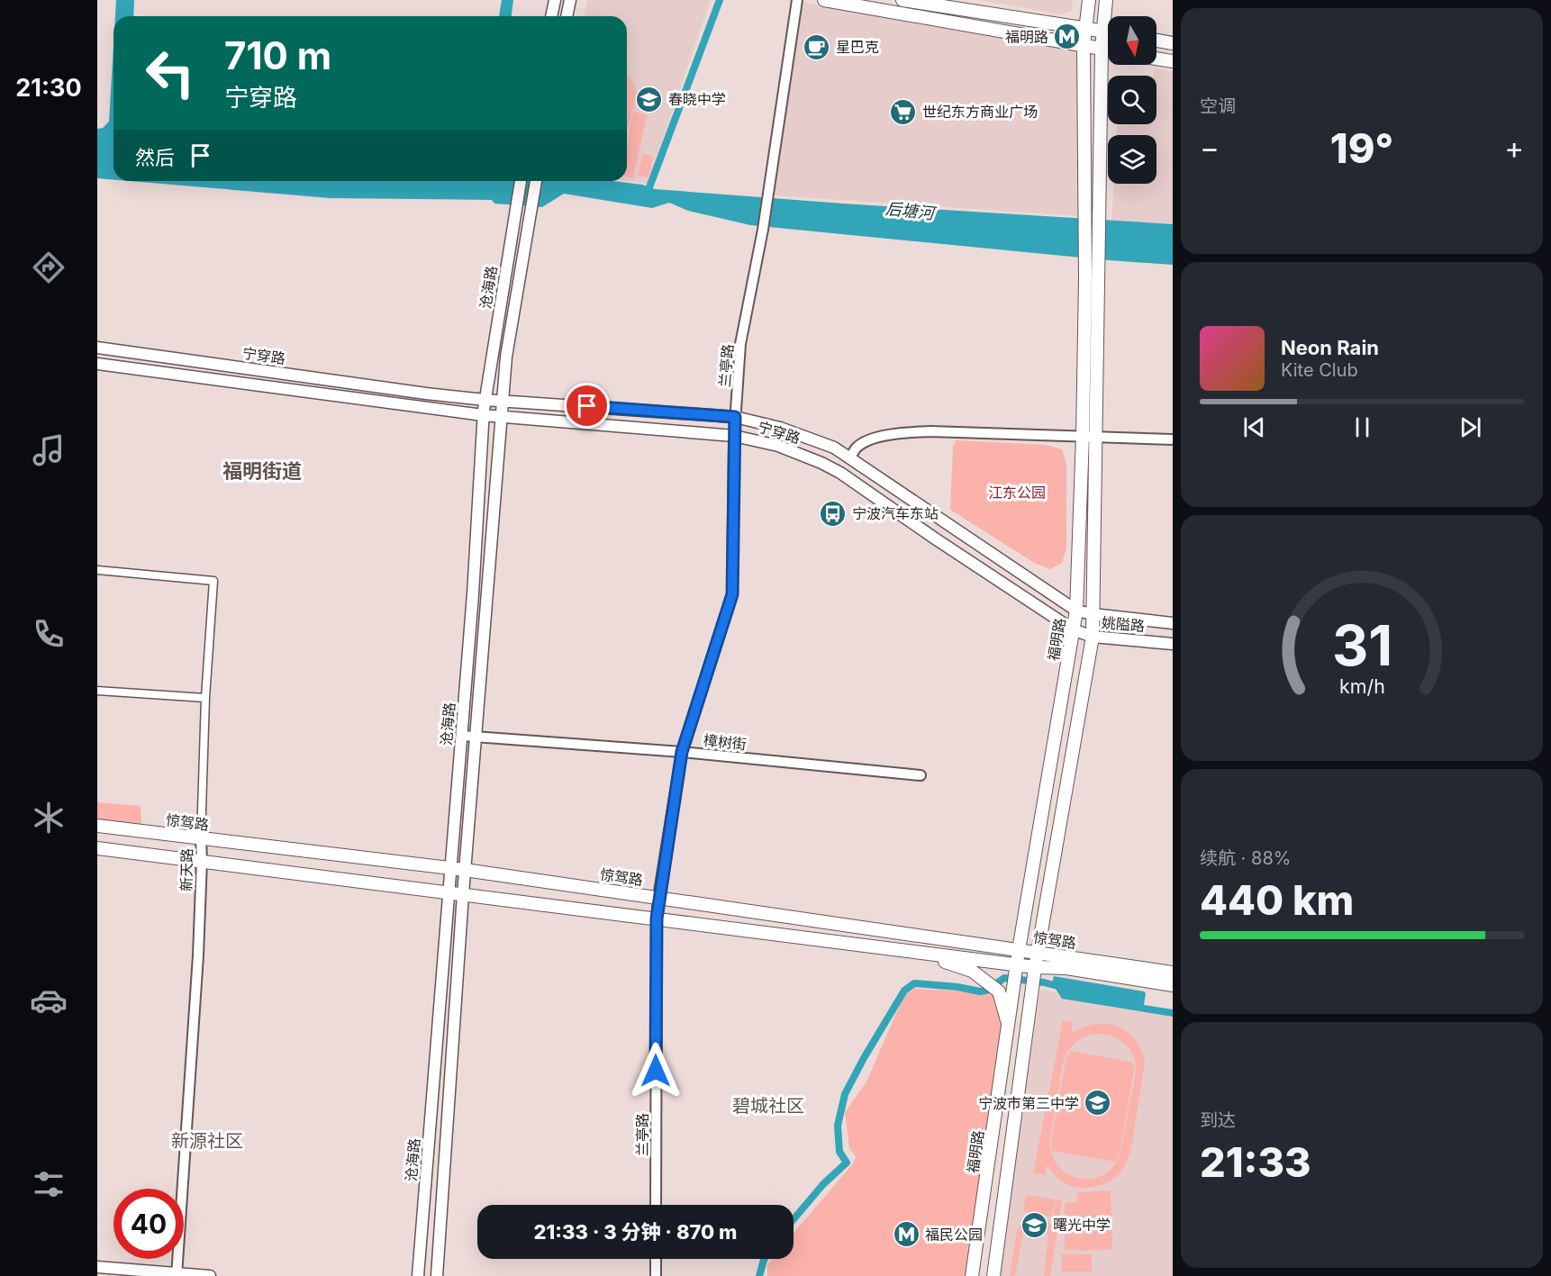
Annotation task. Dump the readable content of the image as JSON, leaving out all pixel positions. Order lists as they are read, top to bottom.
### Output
{
  "streets": {
    "main road": [
      "沧海路",
      "宁穿路",
      "姚隘路",
      "福明路",
      "惊驾路"
    ],
    "street": ["兰亭路", "樟树街", "新天路"]
  },
  "crossings": [
    ["沧海路", "宁穿路"],
    ["沧海路", "樟树街"],
    ["沧海路", "惊驾路"],
    ["宁穿路", "兰亭路"],
    ["宁穿路", "姚隘路"],
    ["宁穿路", "福明路"],
    ["兰亭路", "樟树街"],
    ["兰亭路", "惊驾路"],
    ["姚隘路", "福明路"],
    ["福明路", "惊驾路"],
    ["惊驾路", "新天路"]
  ],
  "districts": ["福明街道", "碧城社区", "新源社区"],
  "water": ["后塘河"],
  "parks": ["江东公园"],
  "places": {
    "metro station": ["福明路", "福民公园"],
    "cafe": ["星巴克"],
    "school or university": ["春晓中学", "宁波市第三中学", "曙光中学"],
    "supermarket": ["世纪东方商业广场"],
    "bus stop": ["宁波汽车东站"]
  },
  "north": "bottom",
  "page": {
    "tabs": "21:30",
    "tile": [
      "空调",
      ["续航 · 88%", "440 km"],
      ["到达", "21:33"]
    ],
    "turn": ["710 m", "宁穿路"],
    "heat": ["−", "19°", "+"],
    "then": "然后",
    "song": ["Neon Rain", "Kite Club"],
    "limit": "40",
    "trip": "21:33 · 3 分钟 · 870 m",
    "gauge": ["31", "km/h"]
  }
}
